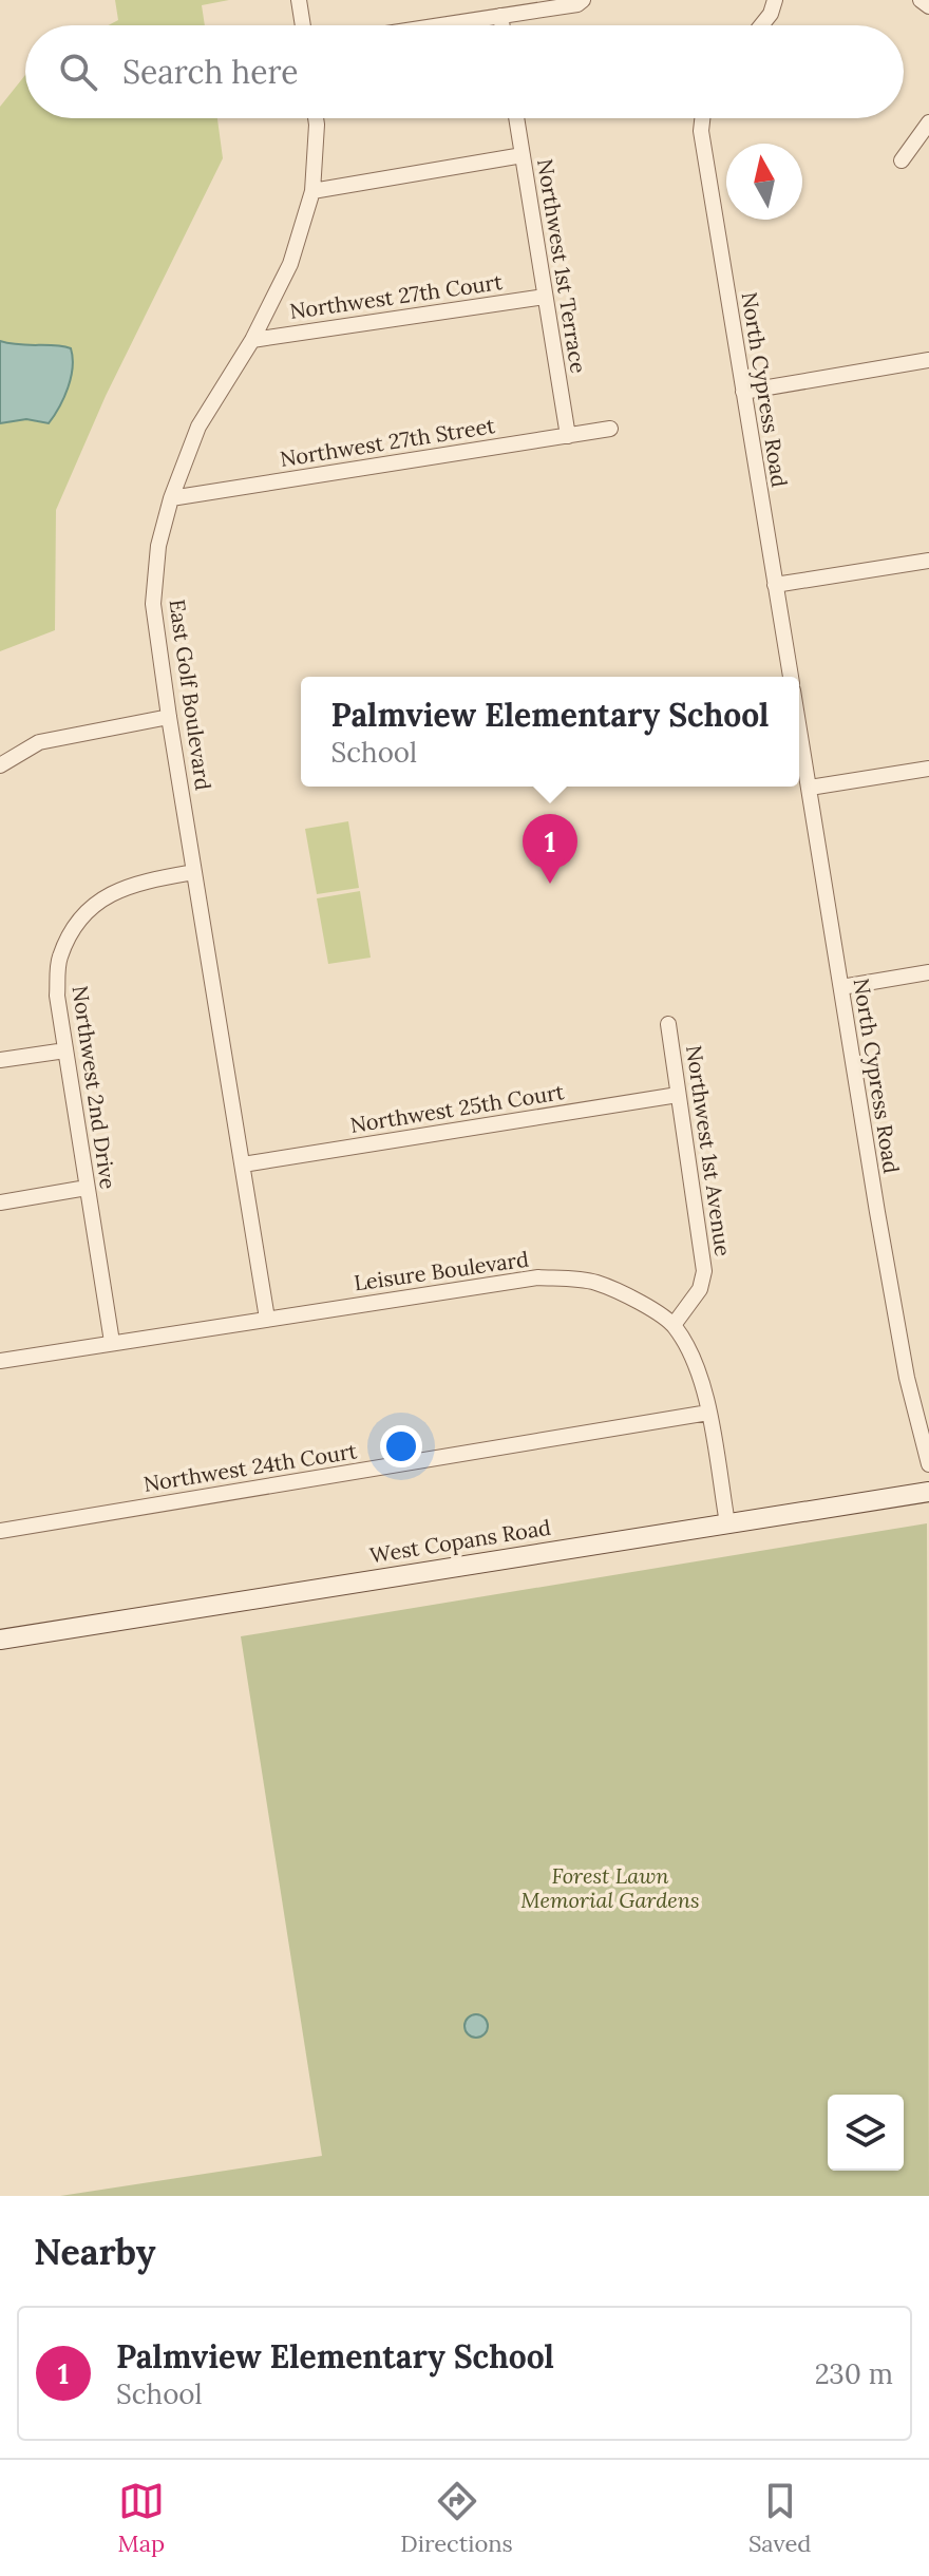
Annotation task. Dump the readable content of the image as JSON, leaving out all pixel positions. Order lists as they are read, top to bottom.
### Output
{
  "streets": {
    "main road": ["West Copans Road"],
    "street": [
      "Northwest 1st Terrace",
      "Northwest 27th Court",
      "North Cypress Road",
      "Northwest 27th Street",
      "East Golf Boulevard",
      "Northwest 2nd Drive",
      "Northwest 25th Court",
      "Northwest 1st Avenue",
      "Leisure Boulevard",
      "Northwest 24th Court"
    ]
  },
  "crossings": [
    ["Northwest 1st Terrace", "Northwest 27th Court"],
    ["Northwest 1st Terrace", "Northwest 27th Street"],
    ["Northwest 27th Court", "East Golf Boulevard"],
    ["Northwest 27th Street", "East Golf Boulevard"],
    ["East Golf Boulevard", "Northwest 2nd Drive"],
    ["East Golf Boulevard", "Northwest 25th Court"],
    ["East Golf Boulevard", "Leisure Boulevard"],
    ["Northwest 2nd Drive", "Leisure Boulevard"],
    ["Northwest 25th Court", "Northwest 1st Avenue"],
    ["Northwest 1st Avenue", "Leisure Boulevard"],
    ["Leisure Boulevard", "Northwest 24th Court"],
    ["Leisure Boulevard", "West Copans Road"]
  ],
  "parks": ["Forest Lawn Memorial Gardens"],
  "north": "top",
  "page": {
    "search": "Search here",
    "popup": ["Palmview Elementary School", "School"],
    "pins": "1",
    "heading": "Nearby",
    "list": [
      {
        "mark": "1",
        "name": "Palmview Elementary School",
        "note": "School",
        "value": "230 m"
      }
    ],
    "nav": ["Map", "Directions", "Saved"]
  }
}
